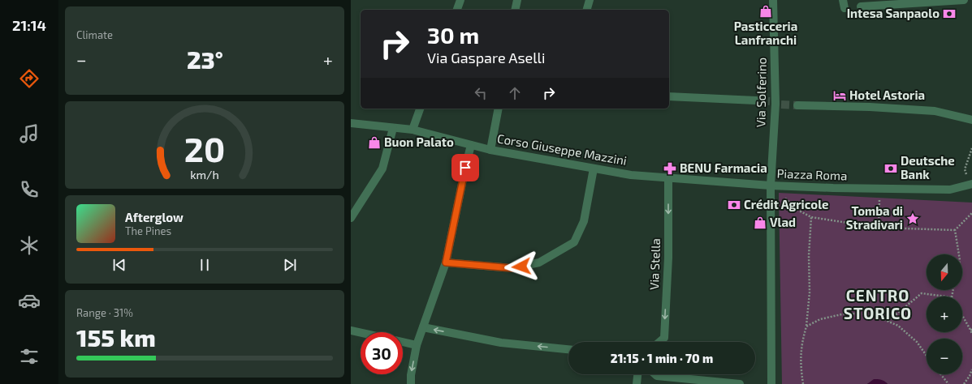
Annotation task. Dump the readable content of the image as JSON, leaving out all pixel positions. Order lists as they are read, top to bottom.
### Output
{
  "streets": {
    "street": [
      "Via Solferino",
      "Corso Giuseppe Mazzini",
      "Piazza Roma",
      "Via Stella"
    ]
  },
  "crossings": [
    ["Via Solferino", "Corso Giuseppe Mazzini"],
    ["Via Solferino", "Piazza Roma"],
    ["Corso Giuseppe Mazzini", "Piazza Roma"],
    ["Corso Giuseppe Mazzini", "Via Stella"]
  ],
  "one_way": ["Via Stella"],
  "districts": ["CENTRO STORICO"],
  "places": {
    "shop": ["Pasticceria Lanfranchi", "Buon Palato", "Vlad"],
    "bank": ["Intesa Sanpaolo", "Deutsche Bank", "Crédit Agricole"],
    "hotel": ["Hotel Astoria"],
    "pharmacy": ["BENU Farmacia"],
    "place": ["Tomba di Stradivari"]
  },
  "north": "bottom",
  "page": {
    "tabs": "21:14",
    "tile": [
      "Climate",
      ["Range · 31%", "155 km"]
    ],
    "turn": ["30 m", "Via Gaspare Aselli"],
    "heat": ["−", "23°", "+"],
    "song": ["Afterglow", "The Pines"],
    "map_buttons": ["+", "−"],
    "limit": "30",
    "trip": "21:15 · 1 min · 70 m",
    "gauge": ["20", "km/h"]
  }
}
